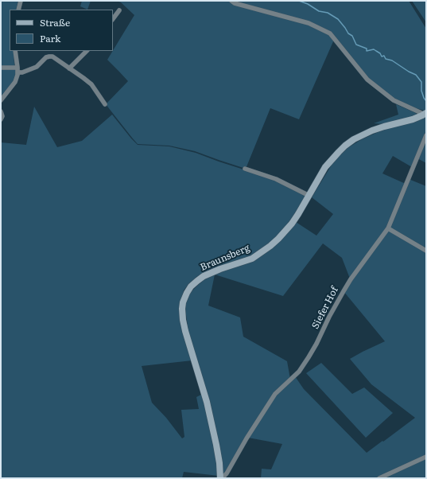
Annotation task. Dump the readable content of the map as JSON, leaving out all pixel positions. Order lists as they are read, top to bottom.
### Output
{
  "streets": {
    "main road": ["Braunsberg"],
    "street": ["Siefer Hof"]
  },
  "crossings": [
    ["Braunsberg", "Siefer Hof"]
  ],
  "legend": ["Straße", "Park"]
}
